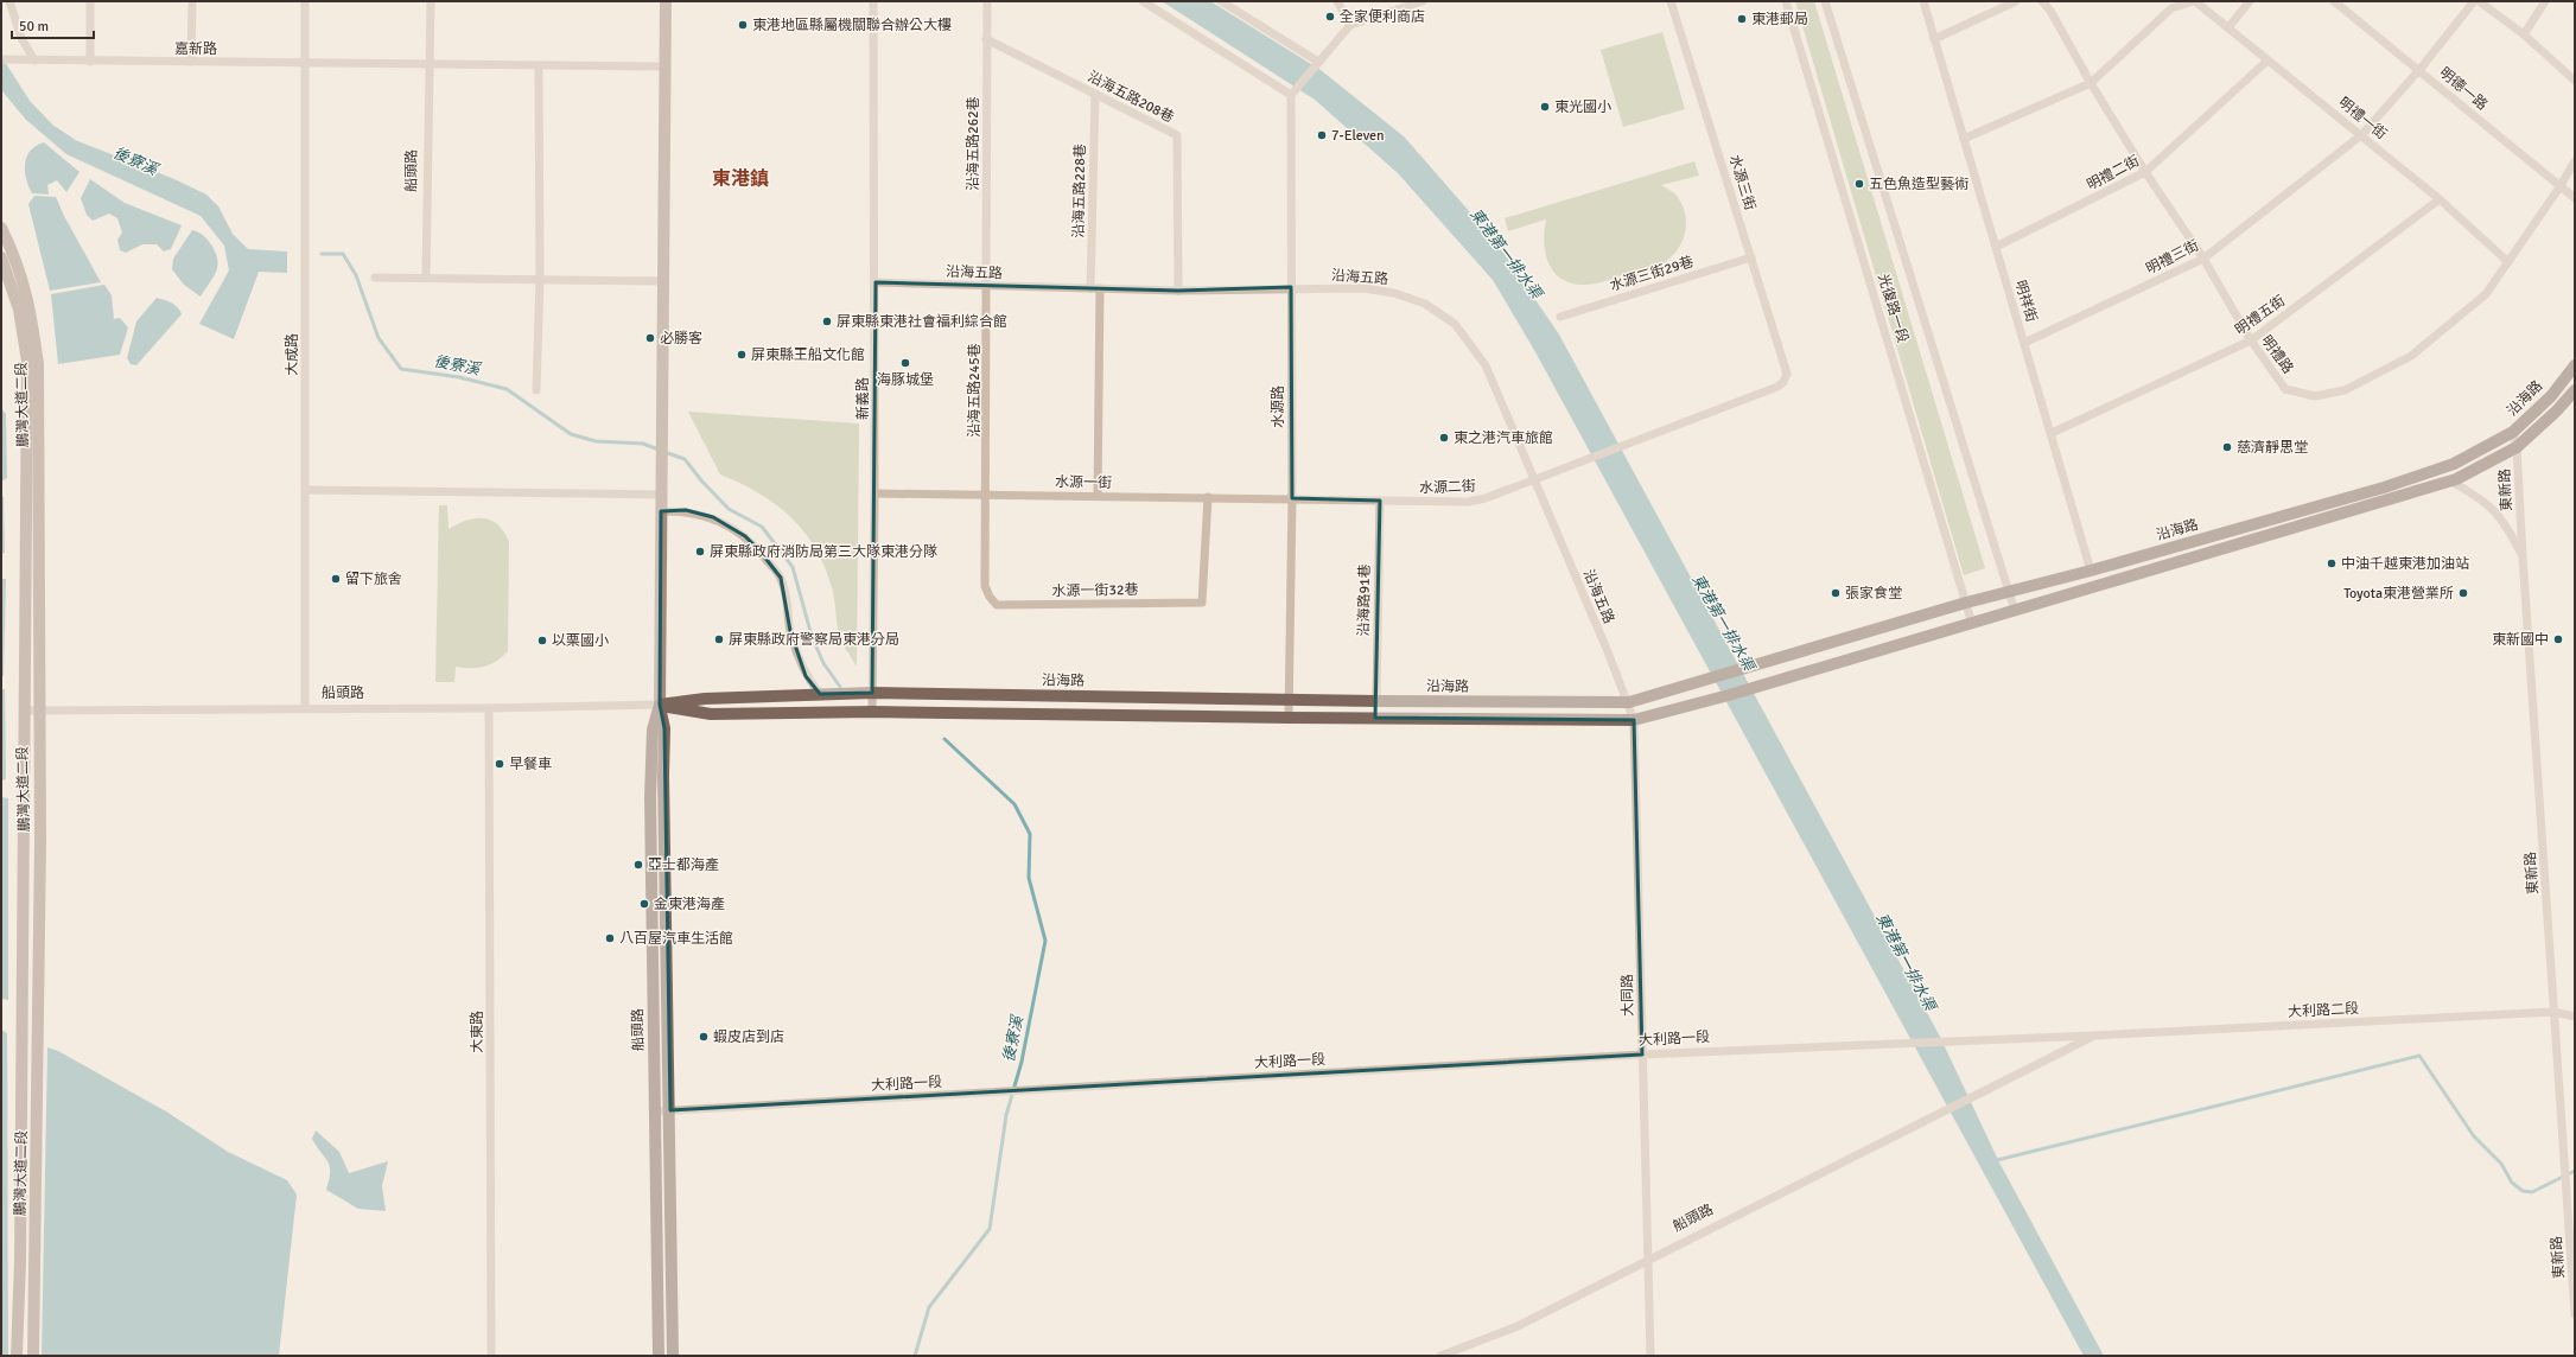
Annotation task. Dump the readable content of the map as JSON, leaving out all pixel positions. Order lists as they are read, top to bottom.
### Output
{
  "streets": {
    "main road": ["船頭路", "沿海路"],
    "street": [
      "嘉新路",
      "明德一路",
      "沿海五路208巷",
      "明禮一街",
      "沿海五路262巷",
      "明禮二街",
      "水源三街",
      "沿海五路228巷",
      "明禮三街",
      "沿海五路",
      "水源三街29巷",
      "明祥街",
      "光復路一段",
      "明禮五街",
      "大成路",
      "明禮路",
      "沿海五路245巷",
      "新義路",
      "鵬灣大道二段",
      "水源路",
      "水源一街",
      "水源二街",
      "東新路",
      "水源一街32巷",
      "沿海路91巷",
      "大同路",
      "大利路二段",
      "大東路",
      "大利路一段"
    ]
  },
  "crossings": [
    ["嘉新路", "大成路"],
    ["明德一路", "明禮三街"],
    ["明德一路", "明禮路"],
    ["沿海五路208巷", "沿海五路262巷"],
    ["沿海五路208巷", "沿海五路228巷"],
    ["沿海五路208巷", "沿海五路"],
    ["明禮一街", "明禮二街"],
    ["明禮一街", "明禮三街"],
    ["明禮一街", "明祥街"],
    ["明禮一街", "明禮五街"],
    ["明禮一街", "明禮路"],
    ["沿海五路262巷", "沿海五路"],
    ["沿海五路262巷", "沿海五路245巷"],
    ["船頭路", "大成路"],
    ["船頭路", "沿海路"],
    ["船頭路", "鵬灣大道二段"],
    ["船頭路", "大同路"],
    ["船頭路", "大利路二段"],
    ["船頭路", "大東路"],
    ["船頭路", "大利路一段"],
    ["明禮二街", "明祥街"],
    ["明禮二街", "明禮路"],
    ["水源三街", "水源三街29巷"],
    ["水源三街", "水源二街"],
    ["沿海五路228巷", "沿海五路"],
    ["明禮三街", "明祥街"],
    ["明禮三街", "明禮路"],
    ["沿海五路", "沿海五路245巷"],
    ["沿海五路", "新義路"],
    ["沿海五路", "沿海路"],
    ["沿海五路", "水源路"],
    ["沿海五路", "水源二街"],
    ["沿海五路", "大同路"],
    ["明祥街", "明禮五街"],
    ["明祥街", "沿海路"],
    ["光復路一段", "沿海路"],
    ["明禮五街", "明禮路"],
    ["沿海五路245巷", "水源一街"],
    ["沿海五路245巷", "水源一街32巷"],
    ["新義路", "沿海路"],
    ["新義路", "水源一街"],
    ["沿海路", "水源路"],
    ["沿海路", "東新路"],
    ["沿海路", "沿海路91巷"],
    ["沿海路", "大同路"],
    ["水源路", "水源一街"],
    ["水源路", "水源二街"],
    ["水源一街", "水源二街"],
    ["水源一街", "水源一街32巷"],
    ["水源二街", "沿海路91巷"],
    ["東新路", "大利路二段"],
    ["大同路", "大利路一段"],
    ["大利路二段", "大利路一段"]
  ],
  "districts": ["東港鎮"],
  "water": ["後寮溪", "東港第一排水渠"],
  "places": [
    "全家便利商店",
    "東港郵局",
    "東港地區縣屬機關聯合辦公大樓",
    "東光國小",
    "7-Eleven",
    "五色魚造型藝術",
    "屏東縣東港社會福利綜合館",
    "必勝客",
    "屏東縣王船文化館",
    "海豚城堡",
    "東之港汽車旅館",
    "慈濟靜思堂",
    "屏東縣政府消防局第三大隊東港分隊",
    "中油千越東港加油站",
    "留下旅舍",
    "張家食堂",
    "Toyota東港營業所",
    "屏東縣政府警察局東港分局",
    "東新國中",
    "以栗國小",
    "早餐車",
    "亞士都海產",
    "金東港海產",
    "八百屋汽車生活館",
    "蝦皮店到店"
  ],
  "scale_bar": "50 m"
}
